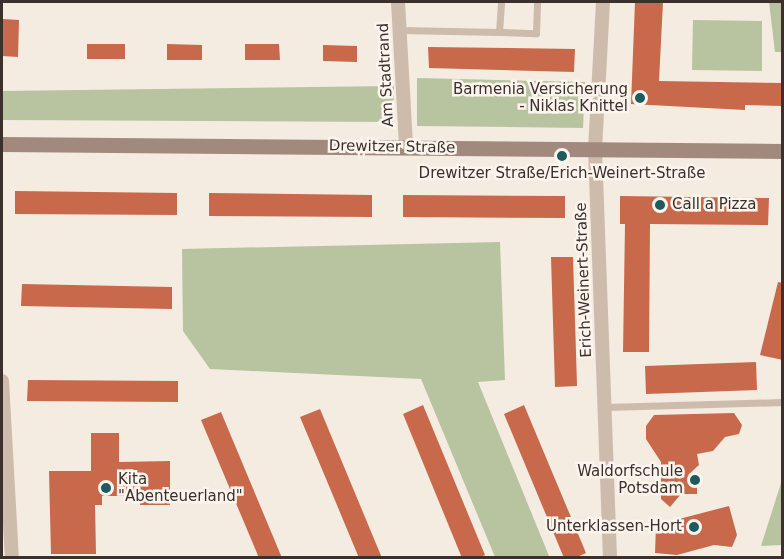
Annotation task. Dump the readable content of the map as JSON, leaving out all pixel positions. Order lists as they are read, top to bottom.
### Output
{
  "streets": {
    "street": ["Am Stadtrand", "Drewitzer Straße", "Erich-Weinert-Straße"]
  },
  "crossings": [
    ["Am Stadtrand", "Drewitzer Straße"],
    ["Drewitzer Straße", "Erich-Weinert-Straße"]
  ],
  "places": [
    "Barmenia Versicherung - Niklas Knittel",
    "Drewitzer Straße/Erich-Weinert-Straße",
    "Call a Pizza",
    "Waldorfschule Potsdam",
    "Kita \"Abenteuerland\"",
    "Unterklassen-Hort"
  ]
}
